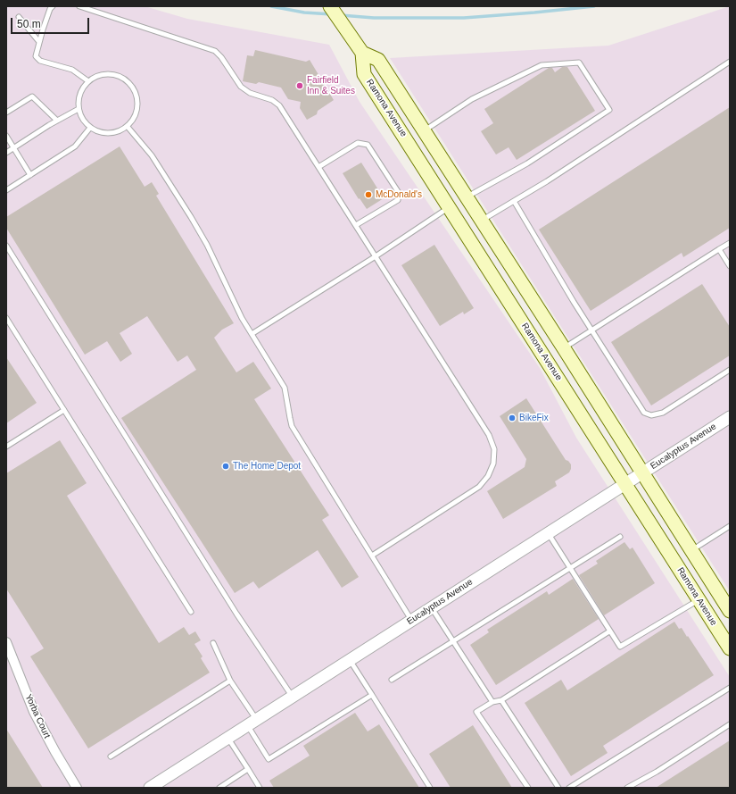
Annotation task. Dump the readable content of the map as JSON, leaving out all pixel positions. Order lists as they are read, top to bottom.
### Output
{
  "streets": {
    "main road": ["Ramona Avenue"],
    "street": ["Eucalyptus Avenue", "Yorba Court"]
  },
  "crossings": [
    ["Ramona Avenue", "Eucalyptus Avenue"]
  ],
  "places": [
    "Fairfield Inn & Suites",
    "McDonald's",
    "BikeFix",
    "The Home Depot"
  ],
  "scale_bar": "50 m"
}
